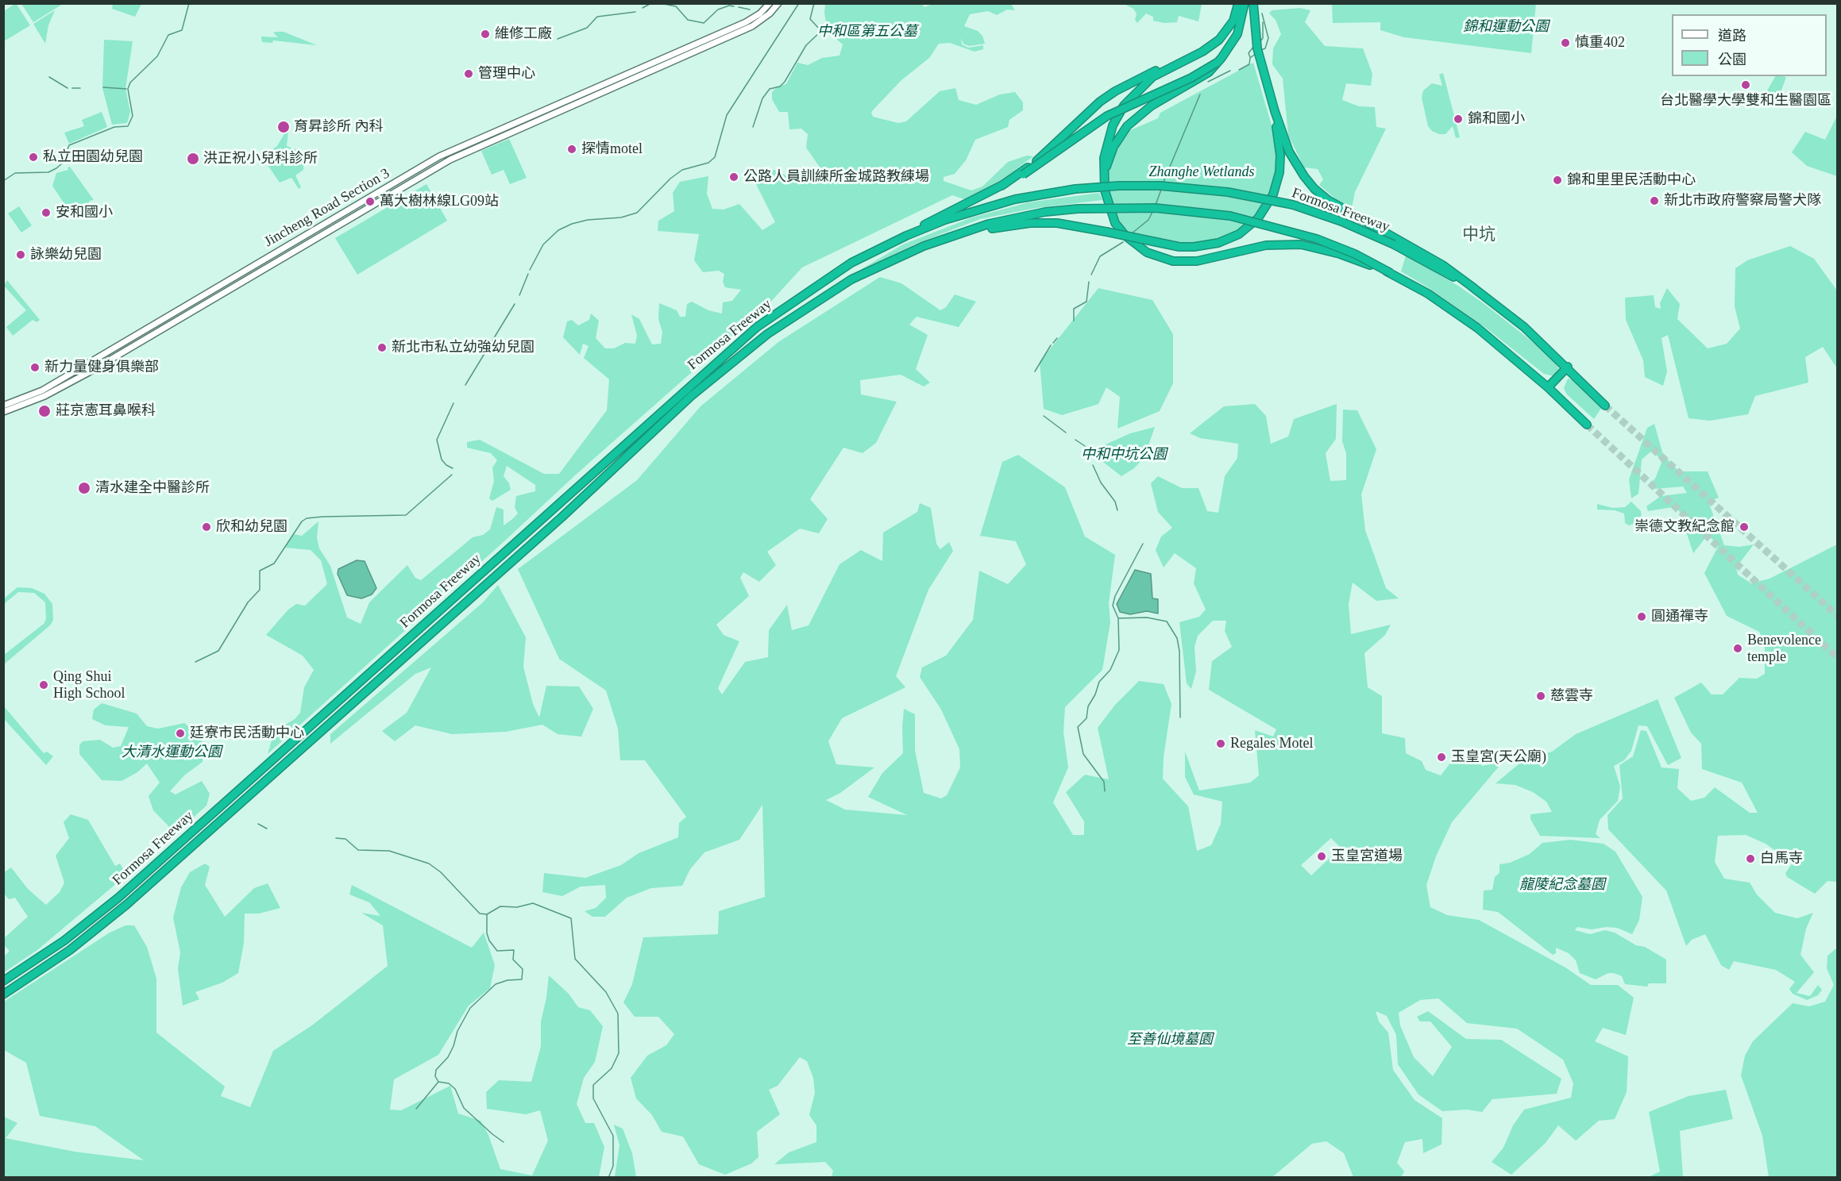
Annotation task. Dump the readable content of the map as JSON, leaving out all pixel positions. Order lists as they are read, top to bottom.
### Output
{
  "streets": {
    "highway": ["Formosa Freeway"],
    "main road": ["Jincheng Road Section 3"]
  },
  "districts": ["中坑"],
  "parks": [
    "錦和運動公園",
    "中和區第五公墓",
    "Zhanghe Wetlands",
    "中和中坑公園",
    "大清水運動公園",
    "龍陵紀念墓園",
    "至善仙境墓園"
  ],
  "places": [
    "維修工廠",
    "慎重402",
    "管理中心",
    "台北醫學大學雙和生醫園區",
    "錦和國小",
    "育昇診所 內科",
    "探情motel",
    "私立田園幼兒園",
    "洪正祝小兒科診所",
    "公路人員訓練所金城路教練場",
    "錦和里里民活動中心",
    "新北市政府警察局警犬隊",
    "萬大樹林線LG09站",
    "安和國小",
    "詠樂幼兒園",
    "新北市私立幼強幼兒園",
    "新力量健身俱樂部",
    "莊京憲耳鼻喉科",
    "清水建全中醫診所",
    "欣和幼兒園",
    "崇德文教紀念館",
    "圓通禪寺",
    "Benevolence temple",
    "Qing Shui High School",
    "慈雲寺",
    "廷寮市民活動中心",
    "Regales Motel",
    "玉皇宮(天公廟)",
    "玉皇宮道場",
    "白馬寺"
  ],
  "legend": ["道路", "公園"]
}
